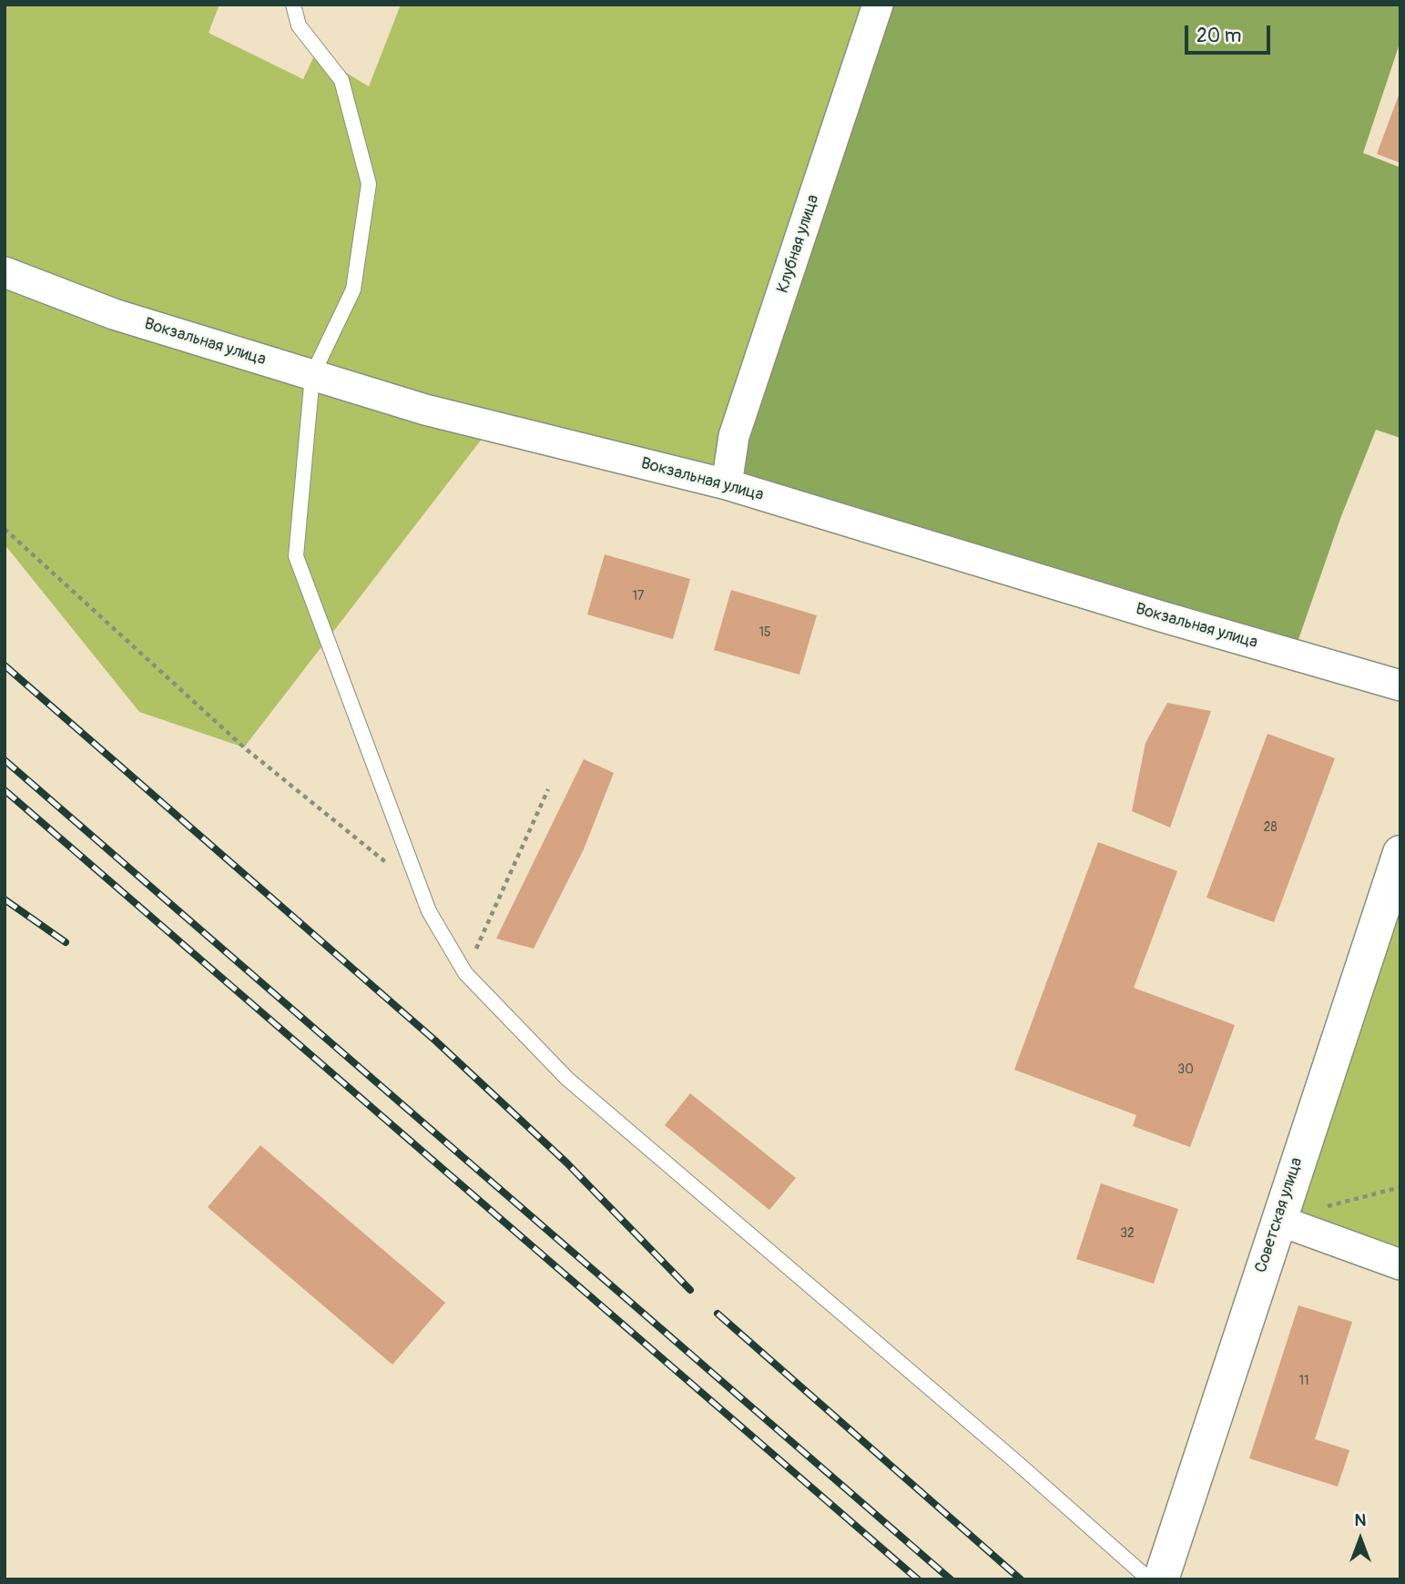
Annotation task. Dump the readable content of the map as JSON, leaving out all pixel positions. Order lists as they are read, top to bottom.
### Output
{
  "streets": {
    "street": ["Клубная улица", "Вокзальная улица", "Советская улица"]
  },
  "crossings": [
    ["Клубная улица", "Вокзальная улица"]
  ],
  "house_numbers": [
    "17",
    "15",
    "28",
    "30",
    "32",
    "11"
  ],
  "scale_bar": "20 m",
  "north": "top"
}
